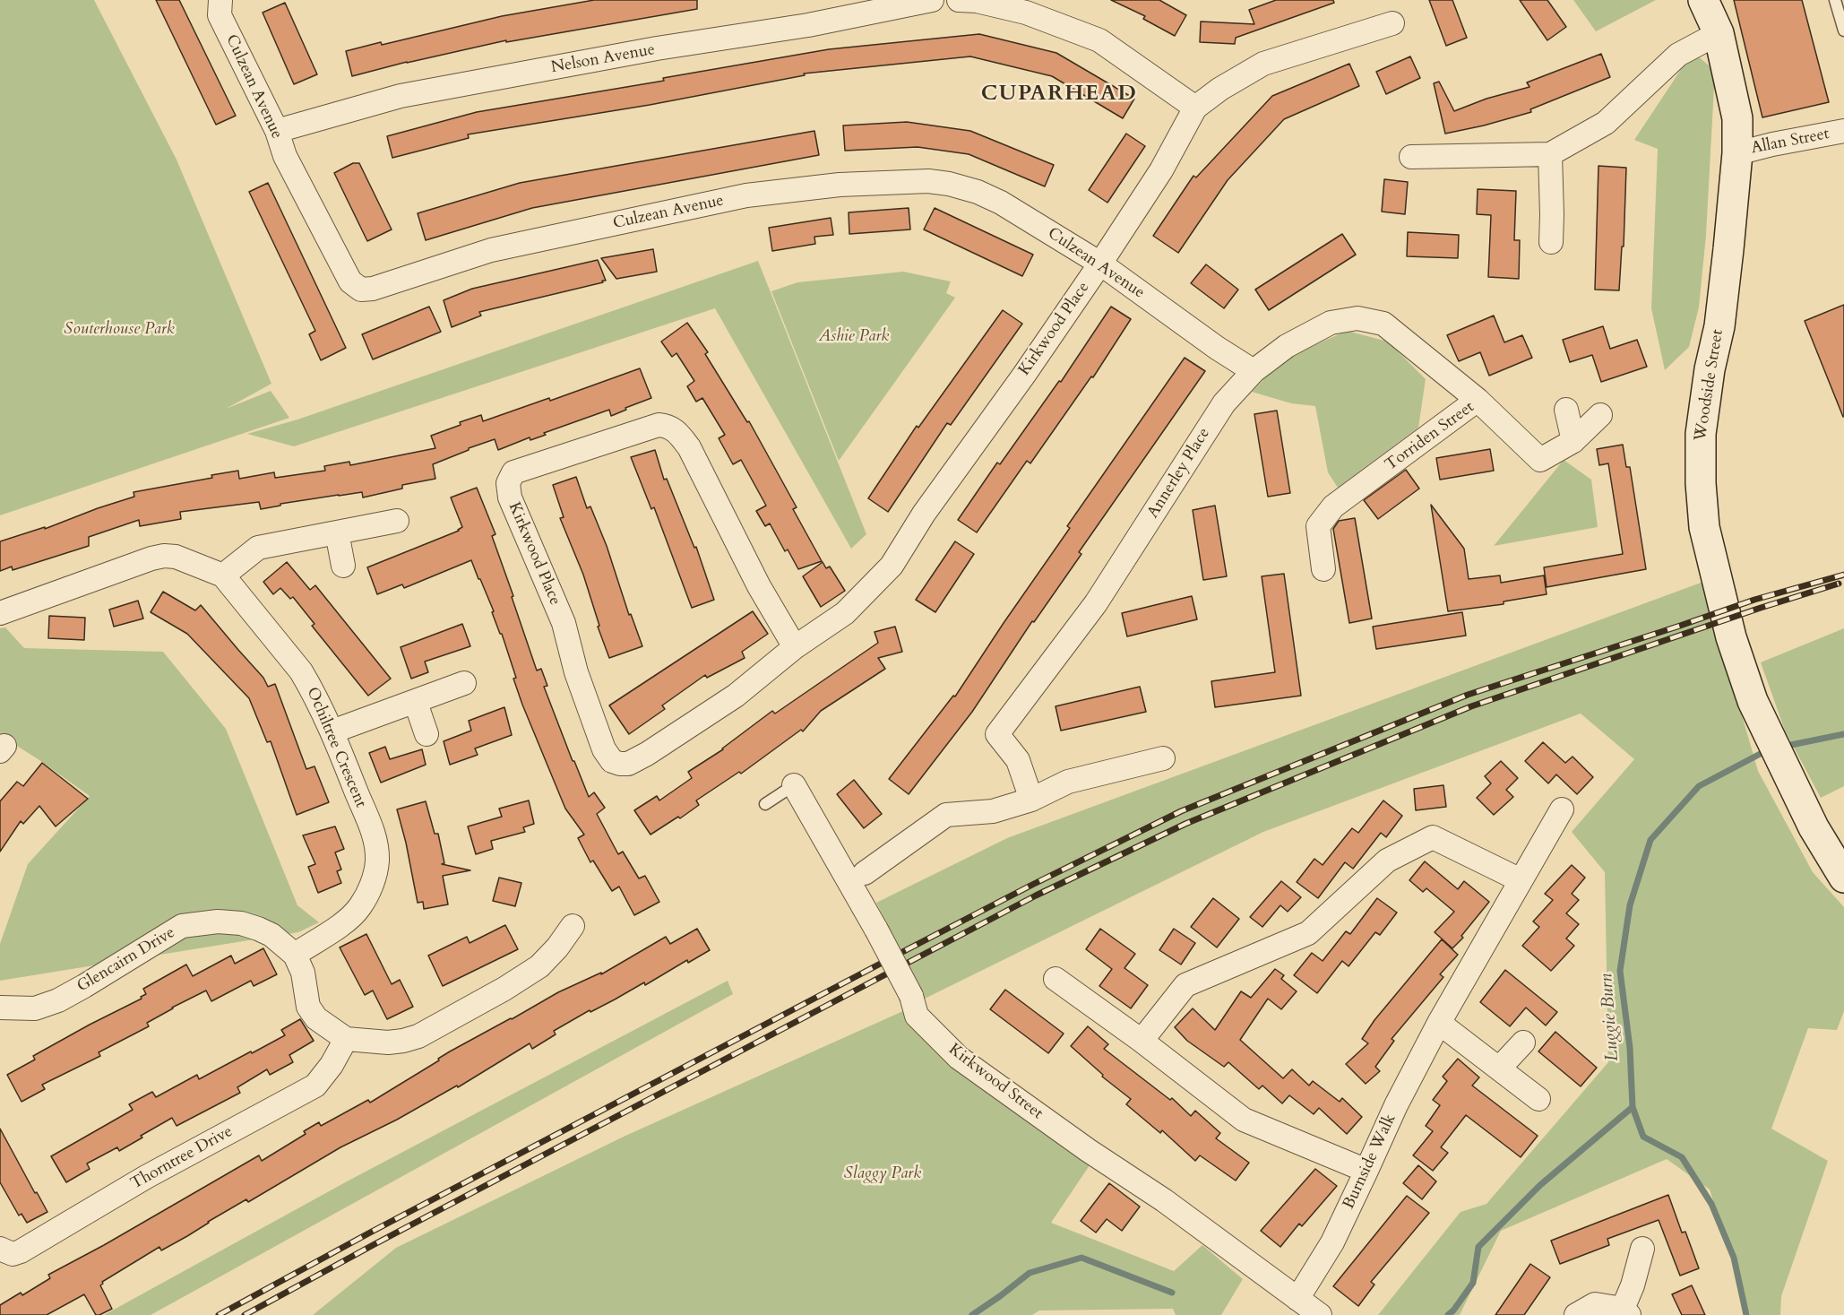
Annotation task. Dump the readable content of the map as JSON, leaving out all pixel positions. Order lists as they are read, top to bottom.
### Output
{
  "streets": {
    "street": [
      "Nelson Avenue",
      "Culzean Avenue",
      "Allan Street",
      "Kirkwood Place",
      "Woodside Street",
      "Torriden Street",
      "Annerley Place",
      "Ochiltree Crescent",
      "Glencairn Drive",
      "Kirkwood Street",
      "Thorntree Drive",
      "Burnside Walk"
    ]
  },
  "crossings": [
    ["Nelson Avenue", "Culzean Avenue"],
    ["Culzean Avenue", "Kirkwood Place"],
    ["Culzean Avenue", "Annerley Place"],
    ["Allan Street", "Woodside Street"],
    ["Torriden Street", "Annerley Place"],
    ["Ochiltree Crescent", "Glencairn Drive"],
    ["Glencairn Drive", "Thorntree Drive"],
    ["Kirkwood Street", "Burnside Walk"]
  ],
  "districts": ["CUPARHEAD"],
  "water": ["Luggie Burn"],
  "parks": ["Souterhouse Park", "Ashie Park", "Slaggy Park"]
}
